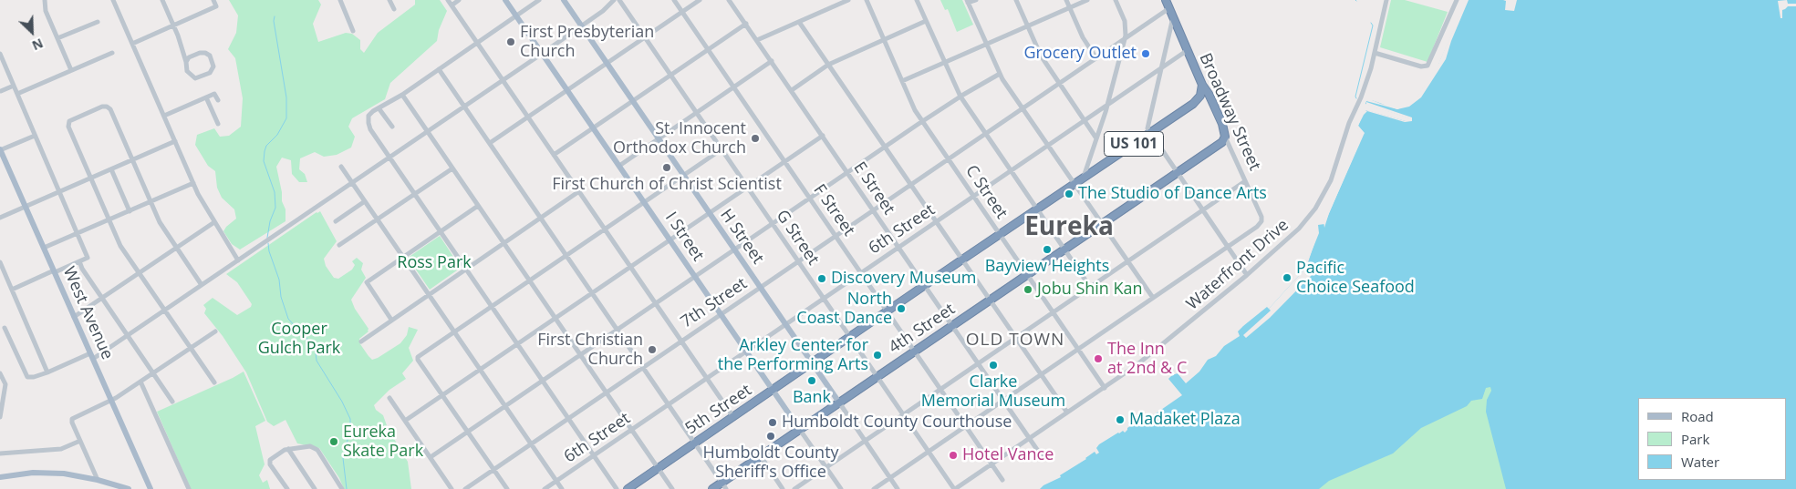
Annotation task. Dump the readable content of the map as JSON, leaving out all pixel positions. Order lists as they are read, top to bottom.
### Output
{
  "streets": {
    "highway": [
      "Broadway Street",
      "US 101",
      "4th Street",
      "5th Street"
    ],
    "main road": ["I Street", "H Street", "West Avenue"],
    "street": [
      "E Street",
      "C Street",
      "F Street",
      "6th Street",
      "G Street",
      "Waterfront Drive",
      "7th Street"
    ]
  },
  "crossings": [
    ["Broadway Street", "US 101"],
    ["Broadway Street", "6th Street"],
    ["Broadway Street", "7th Street"],
    ["US 101", "4th Street"],
    ["US 101", "5th Street"],
    ["E Street", "6th Street"],
    ["E Street", "Waterfront Drive"],
    ["E Street", "7th Street"],
    ["E Street", "4th Street"],
    ["E Street", "5th Street"],
    ["C Street", "6th Street"],
    ["C Street", "Waterfront Drive"],
    ["C Street", "7th Street"],
    ["C Street", "4th Street"],
    ["C Street", "5th Street"],
    ["F Street", "6th Street"],
    ["F Street", "Waterfront Drive"],
    ["F Street", "7th Street"],
    ["F Street", "4th Street"],
    ["F Street", "5th Street"],
    ["6th Street", "I Street"],
    ["6th Street", "H Street"],
    ["6th Street", "G Street"],
    ["I Street", "7th Street"],
    ["I Street", "4th Street"],
    ["I Street", "5th Street"],
    ["H Street", "7th Street"],
    ["H Street", "4th Street"],
    ["H Street", "5th Street"],
    ["G Street", "Waterfront Drive"],
    ["G Street", "7th Street"],
    ["G Street", "4th Street"],
    ["G Street", "5th Street"]
  ],
  "districts": ["Eureka", "OLD TOWN"],
  "parks": ["Ross Park", "Cooper Gulch Park"],
  "places": [
    "First Presbyterian Church",
    "Grocery Outlet",
    "St. Innocent Orthodox Church",
    "First Church of Christ Scientist",
    "The Studio of Dance Arts",
    "Bayview Heights",
    "Pacific Choice Seafood",
    "Discovery Museum",
    "Jobu Shin Kan",
    "North Coast Dance",
    "First Christian Church",
    "Arkley Center for the Performing Arts",
    "The Inn at 2nd & C",
    "Clarke Memorial Museum",
    "Bank",
    "Madaket Plaza",
    "Humboldt County Courthouse",
    "Humboldt County Sheriff's Office",
    "Eureka Skate Park",
    "Hotel Vance"
  ],
  "legend": ["Road", "Park", "Water"],
  "north": "bottom right"
}
